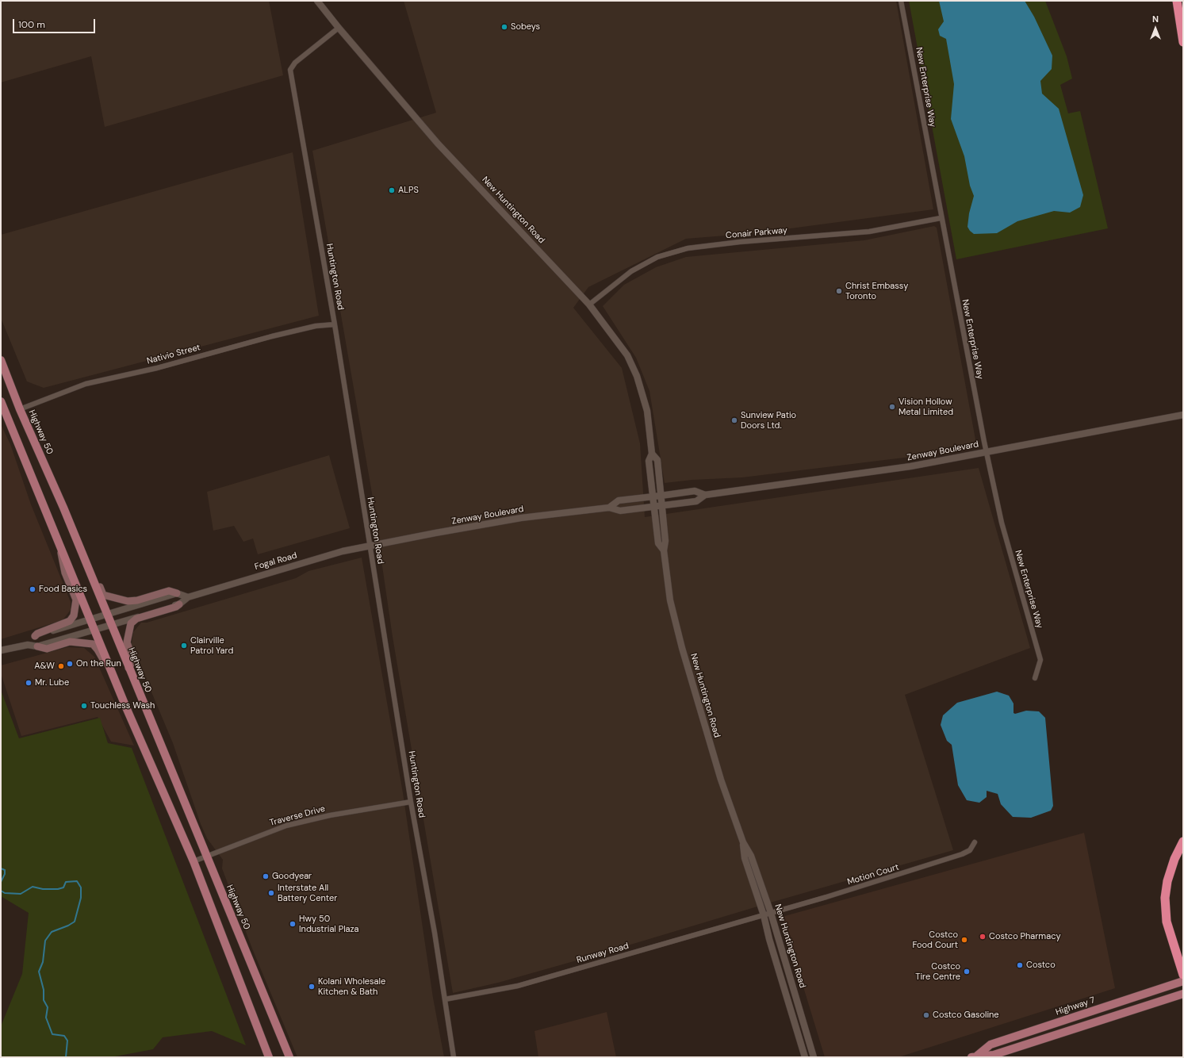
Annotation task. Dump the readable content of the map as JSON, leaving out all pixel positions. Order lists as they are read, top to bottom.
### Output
{
  "streets": {
    "main road": ["Highway 50", "Highway 7"],
    "street": [
      "New Enterprise Way",
      "New Huntington Road",
      "Conair Parkway",
      "Huntington Road",
      "Nativio Street",
      "Zenway Boulevard",
      "Fogal Road",
      "Traverse Drive",
      "Motion Court",
      "Runway Road"
    ]
  },
  "crossings": [
    ["New Enterprise Way", "Conair Parkway"],
    ["New Enterprise Way", "Zenway Boulevard"],
    ["New Huntington Road", "Conair Parkway"],
    ["New Huntington Road", "Huntington Road"],
    ["New Huntington Road", "Zenway Boulevard"],
    ["New Huntington Road", "Motion Court"],
    ["New Huntington Road", "Runway Road"],
    ["Huntington Road", "Nativio Street"],
    ["Huntington Road", "Zenway Boulevard"],
    ["Huntington Road", "Fogal Road"],
    ["Huntington Road", "Traverse Drive"],
    ["Huntington Road", "Runway Road"],
    ["Nativio Street", "Highway 50"],
    ["Highway 50", "Fogal Road"],
    ["Highway 50", "Traverse Drive"],
    ["Zenway Boulevard", "Fogal Road"],
    ["Motion Court", "Runway Road"]
  ],
  "places": [
    "Sobeys",
    "ALPS",
    "Christ Embassy Toronto",
    "Vision Hollow Metal Limited",
    "Sunview Patio Doors Ltd.",
    "Food Basics",
    "Clairville Patrol Yard",
    "On the Run",
    "A&W",
    "Mr. Lube",
    "Touchless Wash",
    "Goodyear",
    "Interstate All Battery Center",
    "Hwy 50 Industrial Plaza",
    "Costco Pharmacy",
    "Costco Food Court",
    "Costco",
    "Costco Tire Centre",
    "Kolani Wholesale Kitchen & Bath",
    "Costco Gasoline"
  ],
  "scale_bar": "100 m",
  "north": "top"
}
